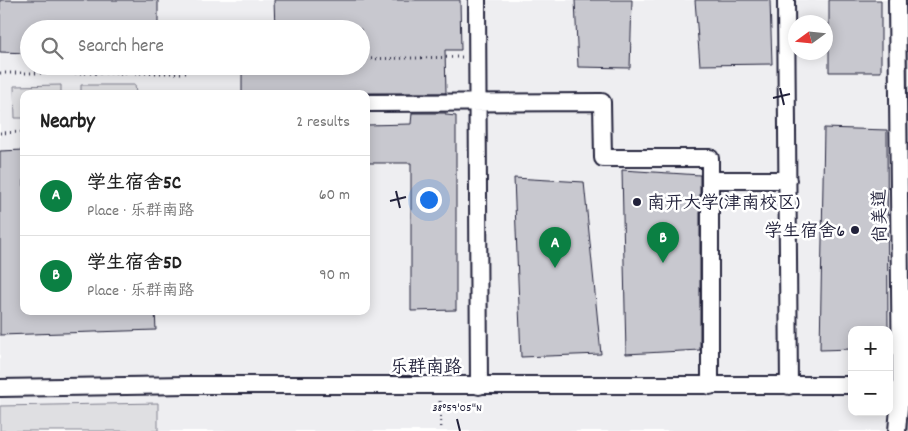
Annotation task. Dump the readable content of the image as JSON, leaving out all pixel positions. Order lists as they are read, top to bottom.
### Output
{
  "streets": {
    "street": ["尚美道", "乐群南路"]
  },
  "places": ["南开大学(津南校区)", "学生宿舍6"],
  "north": "left",
  "page": {
    "search": "Search here",
    "heading": ["Nearby", "2 results"],
    "list": [
      {
        "mark": "A",
        "name": "学生宿舍5C",
        "note": "Place · 乐群南路",
        "value": "60 m"
      },
      {
        "mark": "B",
        "name": "学生宿舍5D",
        "note": "Place · 乐群南路",
        "value": "90 m"
      }
    ],
    "pins": ["B", "A"],
    "map_buttons": ["+", "−"]
  },
  "coordinates": ["38°59'05\"N"]
}
